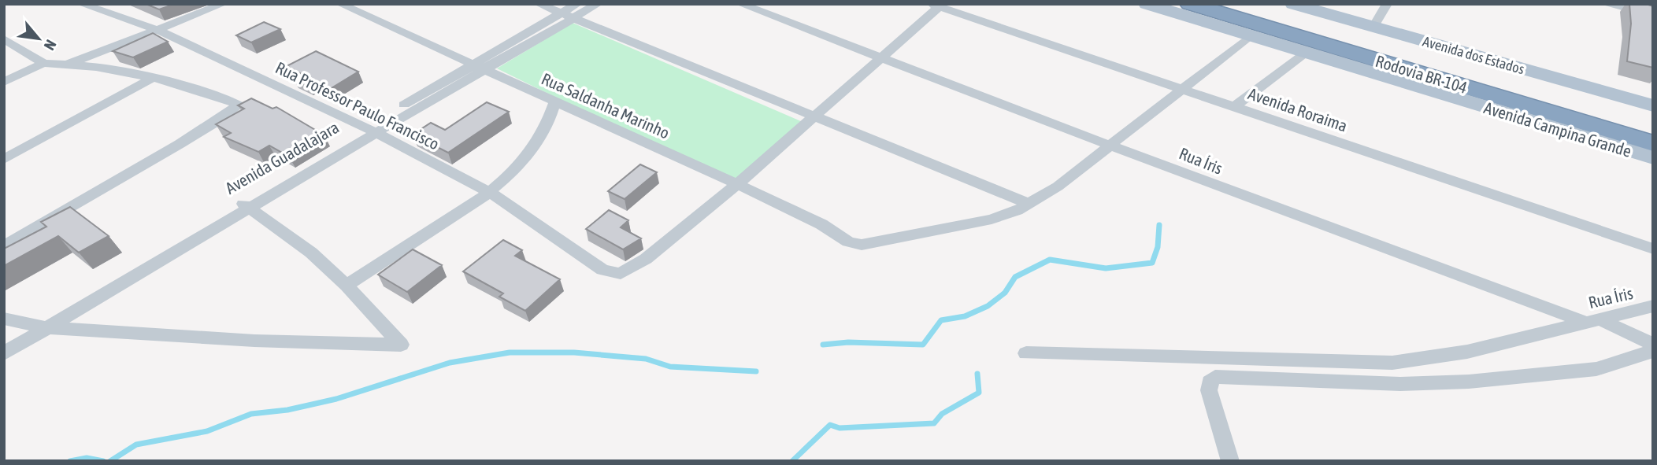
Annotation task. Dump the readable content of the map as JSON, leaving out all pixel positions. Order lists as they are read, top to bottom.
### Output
{
  "streets": {
    "highway": ["Rodovia BR-104"],
    "main road": ["Avenida dos Estados", "Avenida Campina Grande"],
    "street": [
      "Rua Professor Paulo Francisco",
      "Rua Saldanha Marinho",
      "Avenida Roraima",
      "Rua Íris"
    ]
  },
  "crossings": [
    ["Rua Professor Paulo Francisco", "Rua Saldanha Marinho"]
  ],
  "north": "bottom right"
}
